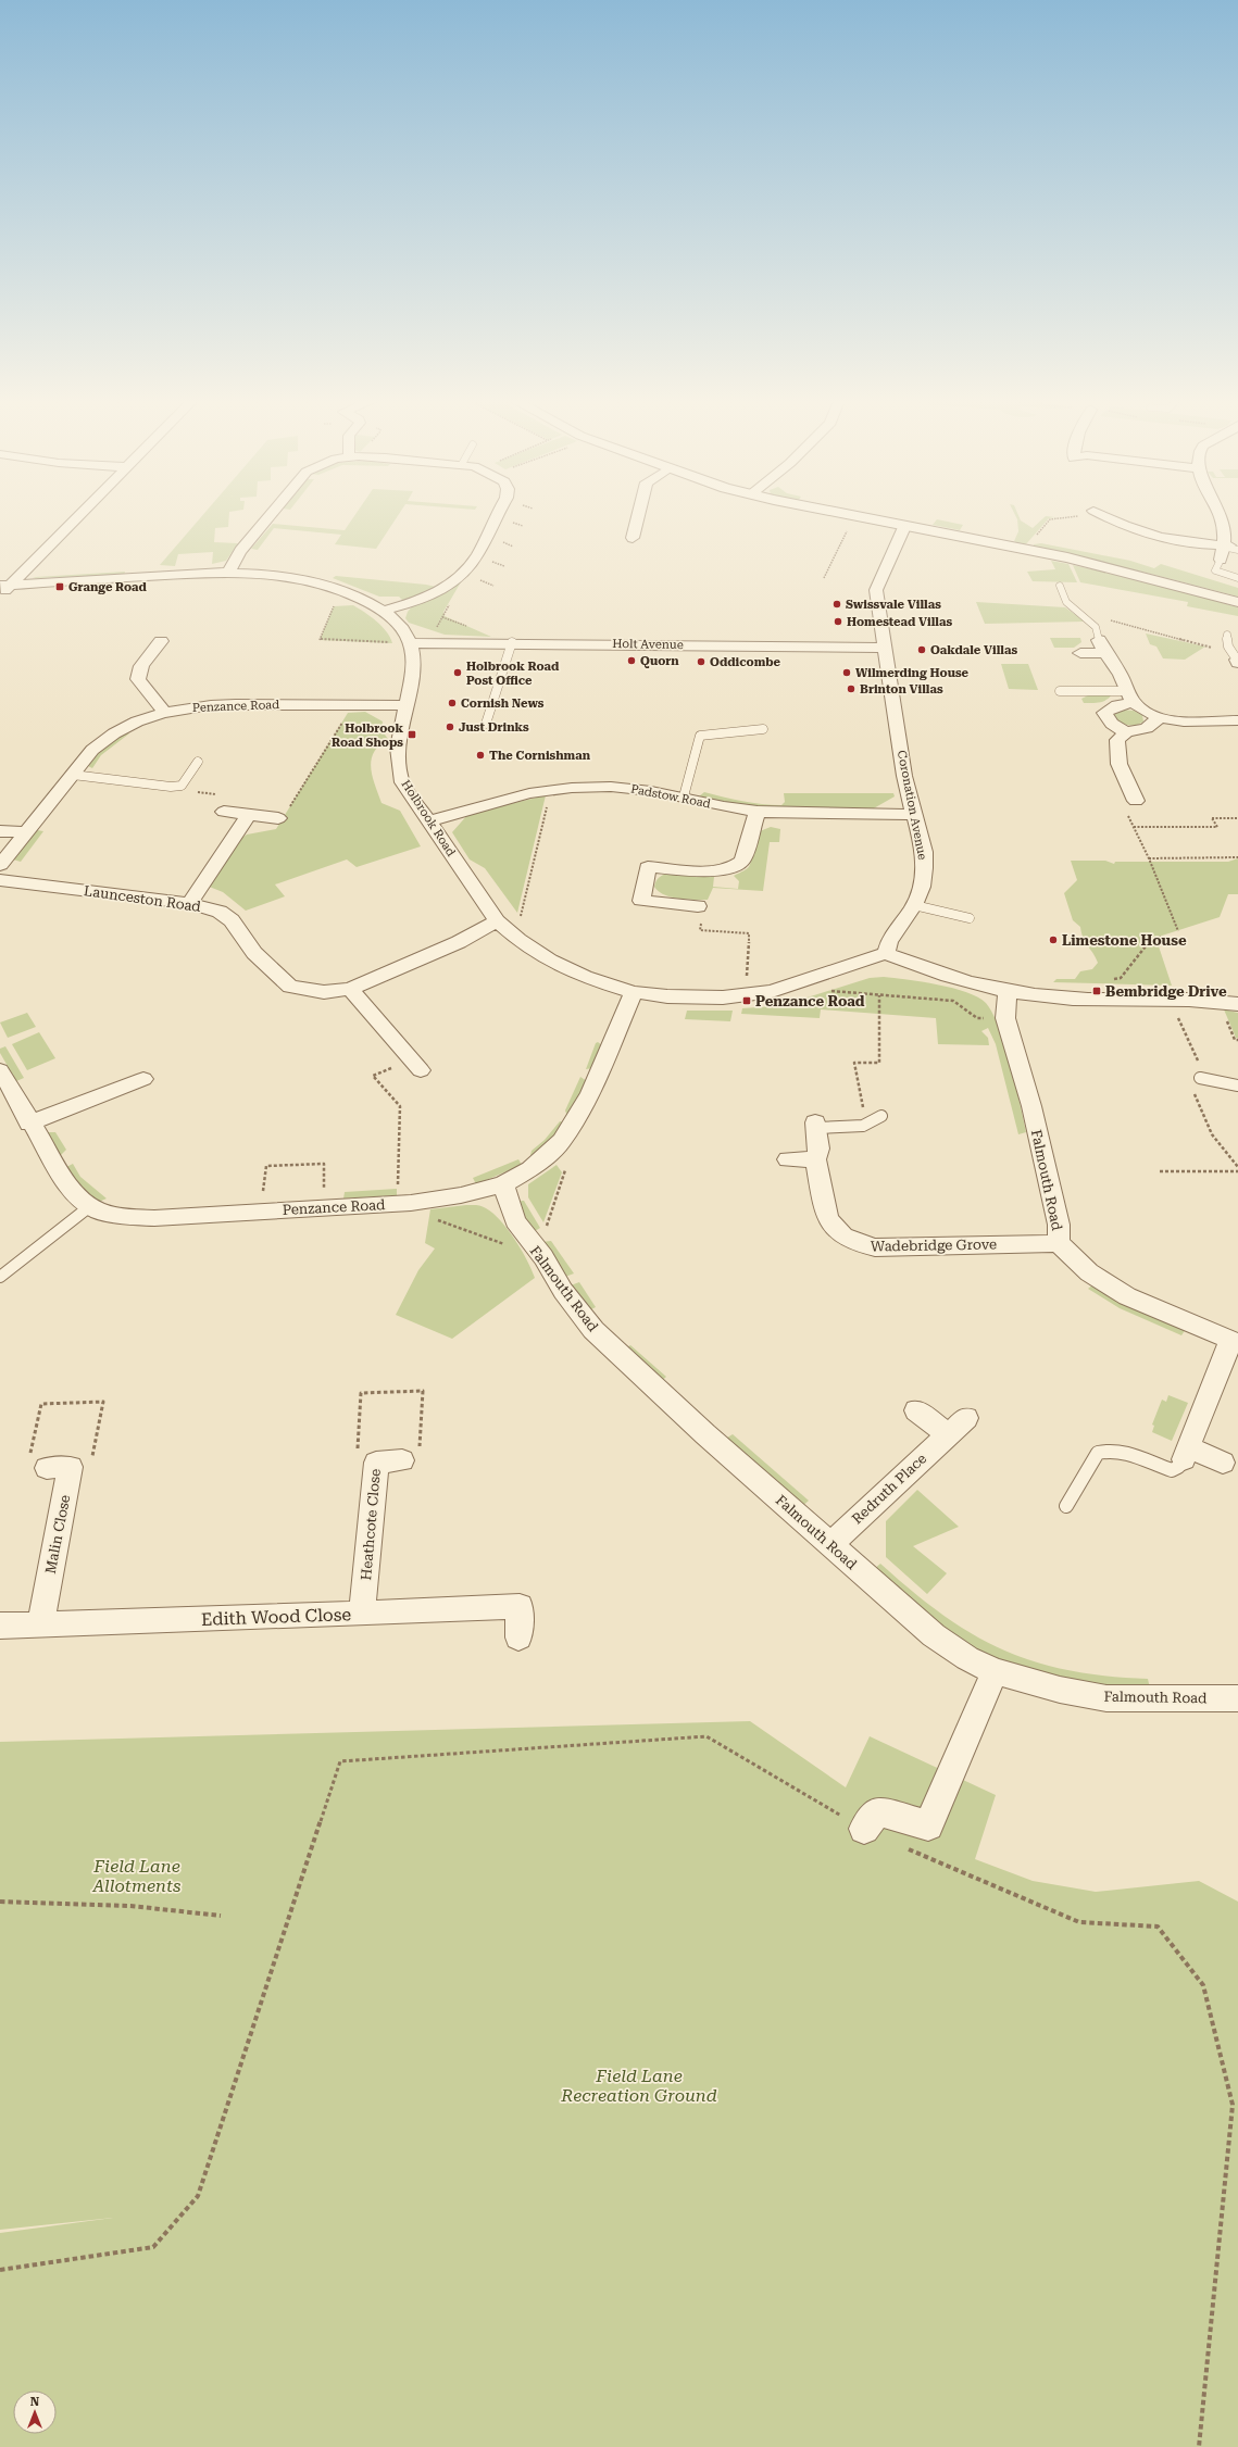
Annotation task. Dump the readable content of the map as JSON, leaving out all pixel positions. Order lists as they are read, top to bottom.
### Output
{
  "streets": {
    "street": [
      "Holt Avenue",
      "Penzance Road",
      "Padstow Road",
      "Coronation Avenue",
      "Holbrook Road",
      "Launceston Road",
      "Falmouth Road",
      "Wadebridge Grove",
      "Redruth Place",
      "Heathcote Close",
      "Malin Close",
      "Edith Wood Close"
    ]
  },
  "crossings": [
    ["Holt Avenue", "Coronation Avenue"],
    ["Holt Avenue", "Holbrook Road"],
    ["Penzance Road", "Holbrook Road"],
    ["Penzance Road", "Falmouth Road"],
    ["Padstow Road", "Coronation Avenue"],
    ["Padstow Road", "Holbrook Road"],
    ["Holbrook Road", "Launceston Road"],
    ["Falmouth Road", "Wadebridge Grove"],
    ["Falmouth Road", "Redruth Place"],
    ["Heathcote Close", "Edith Wood Close"],
    ["Malin Close", "Edith Wood Close"]
  ],
  "parks": ["Field Lane Allotments", "Field Lane Recreation Ground"],
  "places": {
    "transit": [
      "Grange Road",
      "Holbrook Road Shops",
      "Bembridge Drive",
      "Penzance Road"
    ],
    "other": [
      "Swissvale Villas",
      "Homestead Villas",
      "Oakdale Villas",
      "Quorn",
      "Oddicombe",
      "Holbrook Road Post Office",
      "Wilmerding House",
      "Brinton Villas",
      "Cornish News",
      "Just Drinks",
      "The Cornishman",
      "Limestone House"
    ]
  },
  "north": "top"
}
